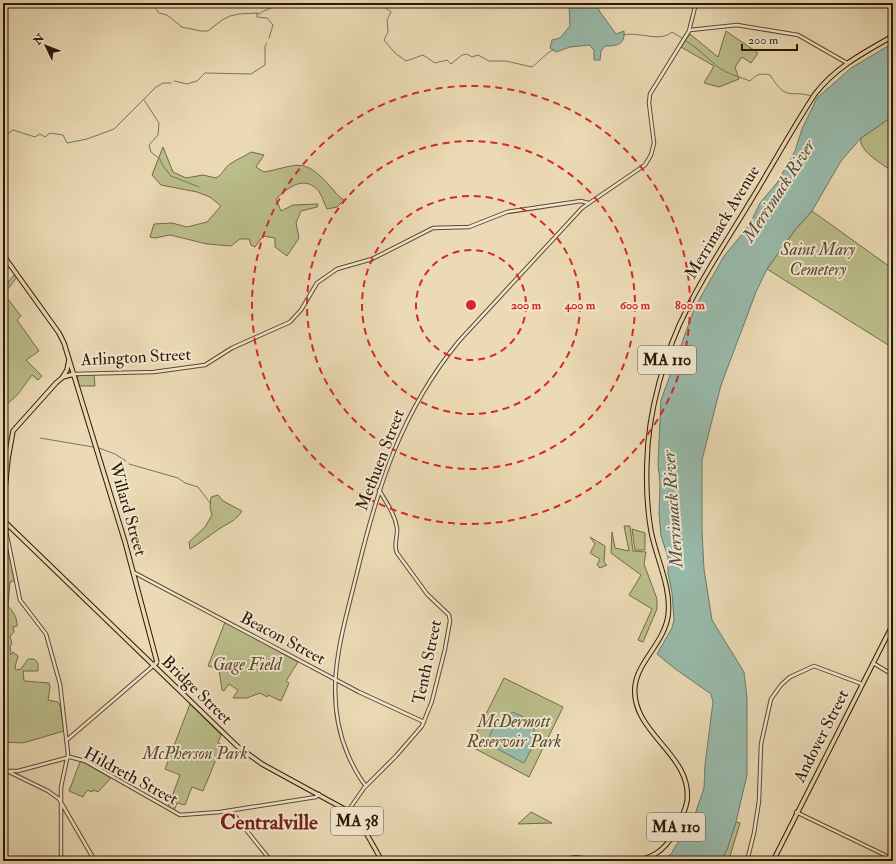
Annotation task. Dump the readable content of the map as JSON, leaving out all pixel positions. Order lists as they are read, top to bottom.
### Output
{
  "streets": {
    "main road": [
      "Merrimack Avenue",
      "Arlington Street",
      "MA 110",
      "Willard Street",
      "Bridge Street",
      "Andover Street",
      "MA 38"
    ],
    "street": [
      "Methuen Street",
      "Beacon Street",
      "Tenth Street",
      "Hildreth Street"
    ]
  },
  "crossings": [
    ["Arlington Street", "Methuen Street"],
    ["Arlington Street", "Willard Street"],
    ["Methuen Street", "Beacon Street"],
    ["Methuen Street", "Tenth Street"],
    ["Willard Street", "Beacon Street"],
    ["Willard Street", "Bridge Street"],
    ["Beacon Street", "Tenth Street"],
    ["Tenth Street", "Bridge Street"],
    ["Bridge Street", "Hildreth Street"]
  ],
  "districts": ["Centralville"],
  "water": ["Merrimack River"],
  "parks": [
    "Saint Mary Cemetery",
    "Gage Field",
    "McDermott Reservoir Park",
    "McPherson Park"
  ],
  "scale_bar": "200 m",
  "north": "top left",
  "rings": [
    "200 m",
    "400 m",
    "600 m",
    "800 m"
  ]
}
